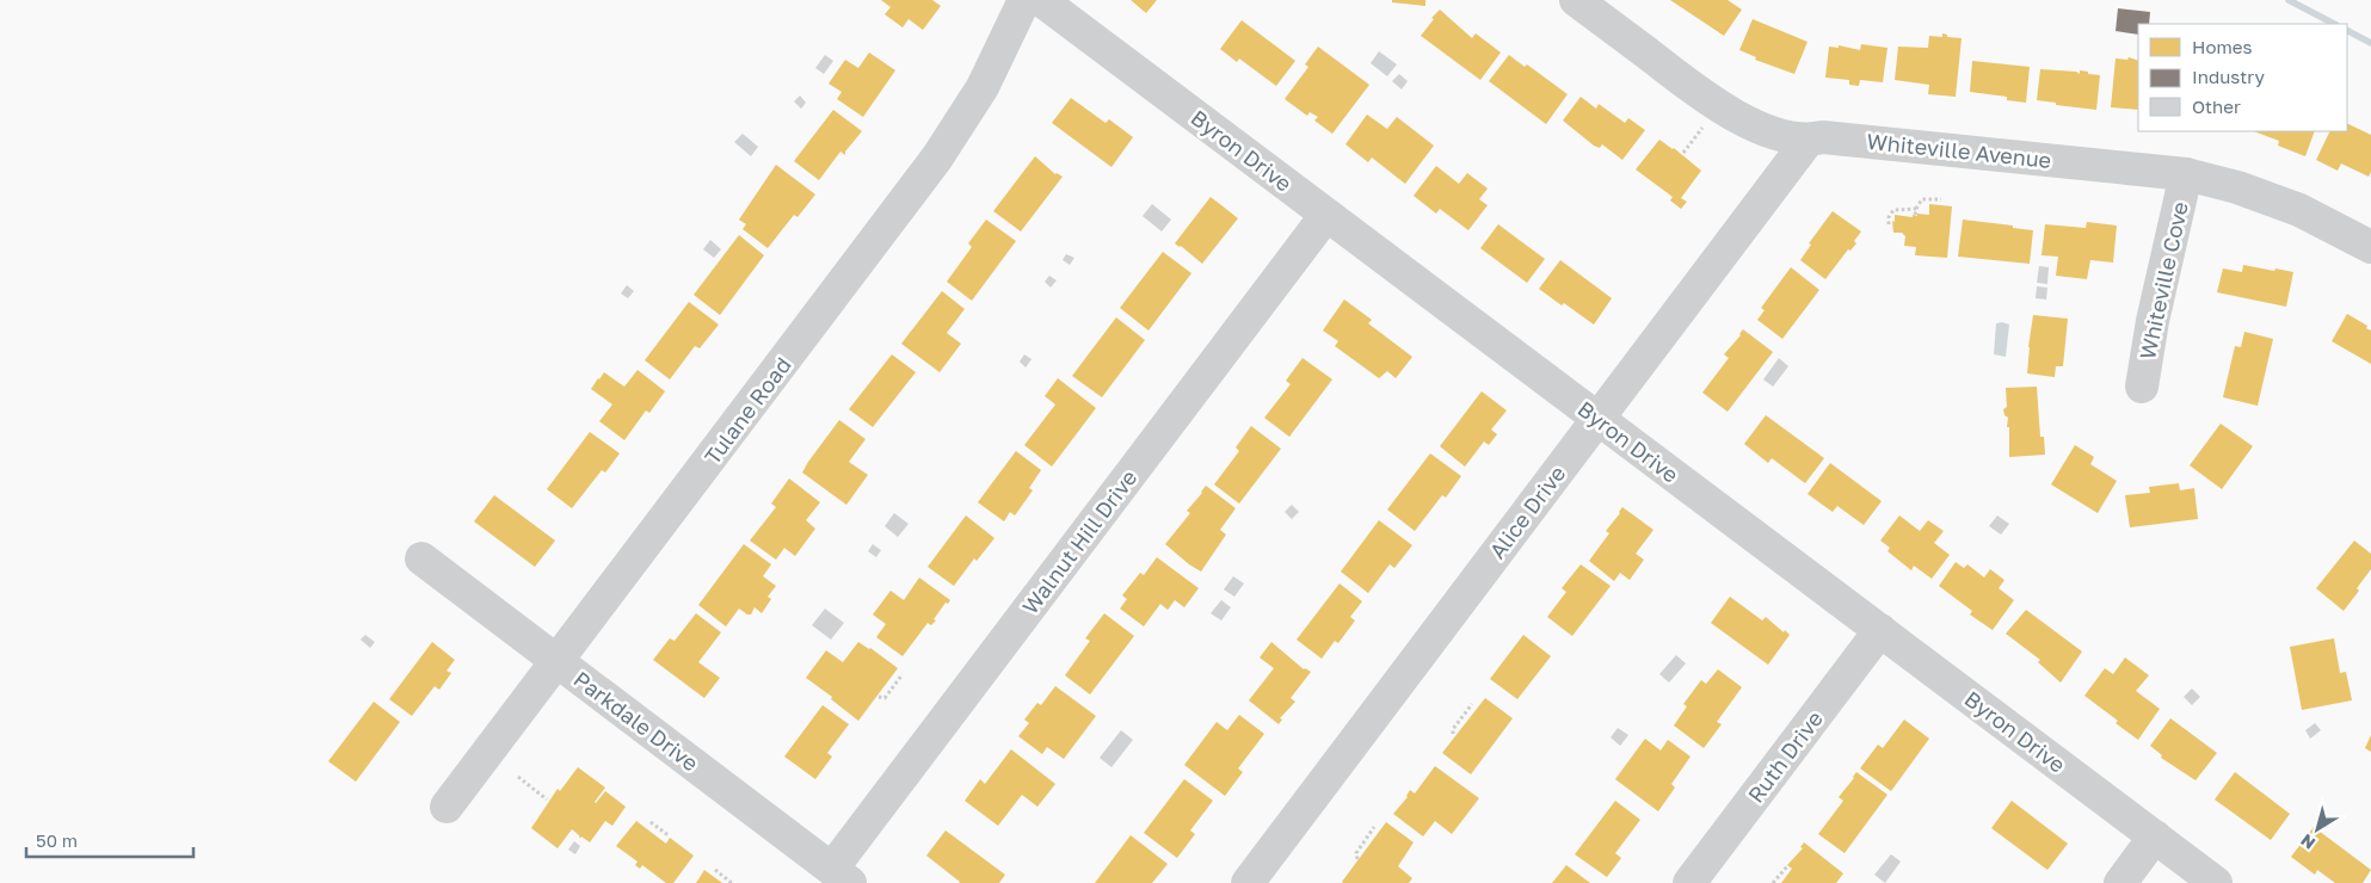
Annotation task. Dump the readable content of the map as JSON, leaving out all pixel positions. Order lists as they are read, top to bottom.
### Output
{
  "streets": {
    "street": [
      "Byron Drive",
      "Whiteville Avenue",
      "Whiteville Cove",
      "Tulane Road",
      "Alice Drive",
      "Walnut Hill Drive",
      "Parkdale Drive",
      "Ruth Drive"
    ]
  },
  "crossings": [
    ["Byron Drive", "Alice Drive"],
    ["Byron Drive", "Walnut Hill Drive"],
    ["Byron Drive", "Ruth Drive"],
    ["Whiteville Avenue", "Whiteville Cove"],
    ["Whiteville Avenue", "Alice Drive"],
    ["Tulane Road", "Parkdale Drive"],
    ["Walnut Hill Drive", "Parkdale Drive"]
  ],
  "legend": ["Homes", "Industry", "Other"],
  "scale_bar": "50 m",
  "north": "bottom left"
}
